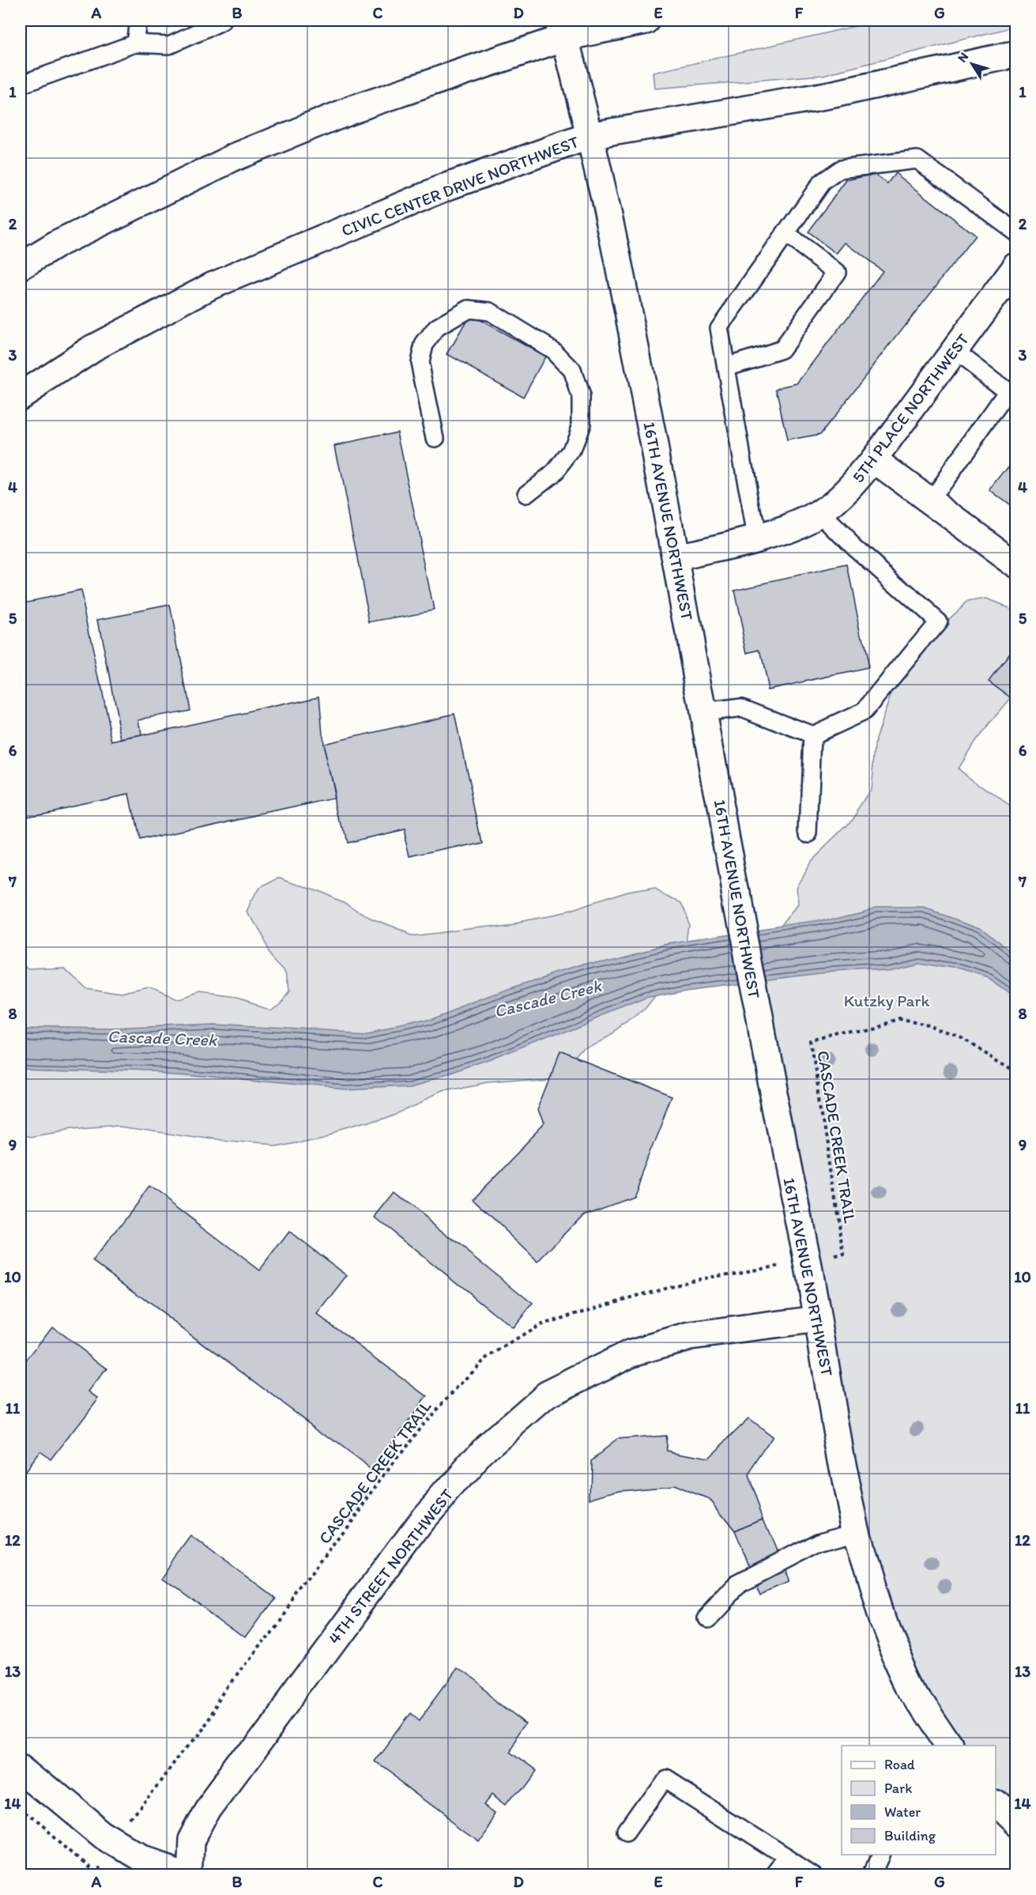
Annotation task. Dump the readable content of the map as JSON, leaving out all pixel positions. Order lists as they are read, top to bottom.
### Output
{
  "streets": {
    "street": [
      "CIVIC CENTER DRIVE NORTHWEST",
      "5TH PLACE NORTHWEST",
      "16TH AVENUE NORTHWEST",
      "4TH STREET NORTHWEST"
    ],
    "path": ["CASCADE CREEK TRAIL"]
  },
  "crossings": [
    ["CIVIC CENTER DRIVE NORTHWEST", "16TH AVENUE NORTHWEST"],
    ["5TH PLACE NORTHWEST", "16TH AVENUE NORTHWEST"],
    ["16TH AVENUE NORTHWEST", "4TH STREET NORTHWEST"]
  ],
  "water": ["Cascade Creek"],
  "parks": ["Kutzky Park"],
  "legend": [
    "Road",
    "Park",
    "Water",
    "Building"
  ],
  "north": "top left",
  "grid": {
    "columns": [
      "A",
      "B",
      "C",
      "D",
      "E",
      "F",
      "G"
    ],
    "rows": [
      "1",
      "2",
      "3",
      "4",
      "5",
      "6",
      "7",
      "8",
      "9",
      "10",
      "11",
      "12",
      "13",
      "14"
    ]
  }
}
